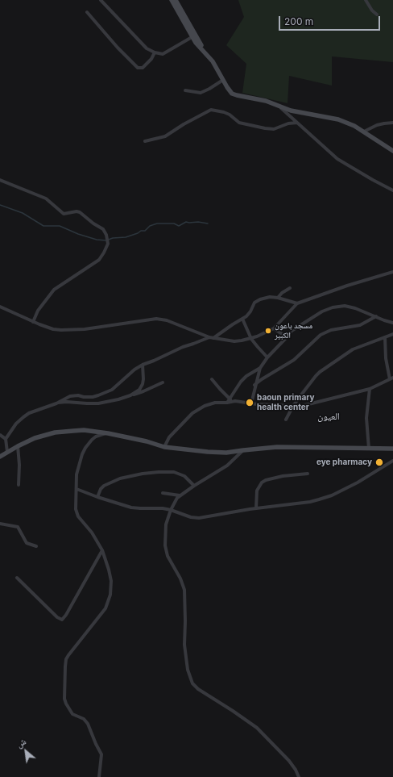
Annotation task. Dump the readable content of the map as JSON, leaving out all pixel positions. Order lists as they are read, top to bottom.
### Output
{
  "districts": ["العيون"],
  "places": ["مسجد باعون الكبير", "baoun primary health center", "eye pharmacy"],
  "scale_bar": "200 m",
  "north": "top left"
}
